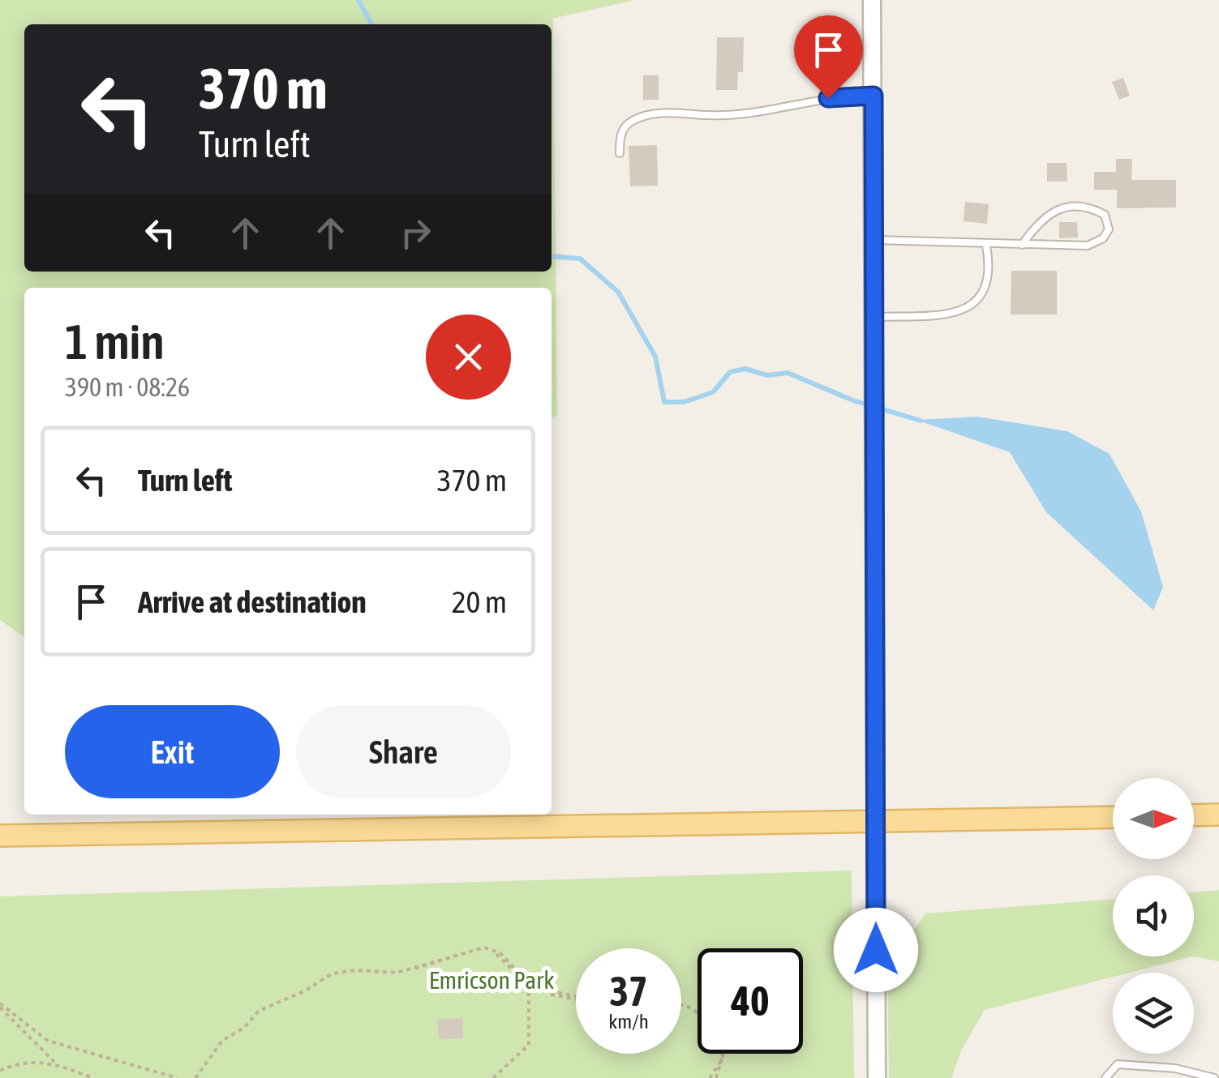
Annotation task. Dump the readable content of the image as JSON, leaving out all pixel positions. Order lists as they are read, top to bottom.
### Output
{
  "parks": ["Emricson Park"],
  "north": "right",
  "page": {
    "turn": ["370 m", "Turn left"],
    "heading": ["1 min", "390 m · 08:26"],
    "list": [
      {
        "name": "Turn left",
        "value": "370 m"
      },
      {
        "name": "Arrive at destination",
        "value": "20 m"
      }
    ],
    "buttons": ["Exit", "Share"],
    "speed": "37 km/h",
    "limit": "40"
  }
}
